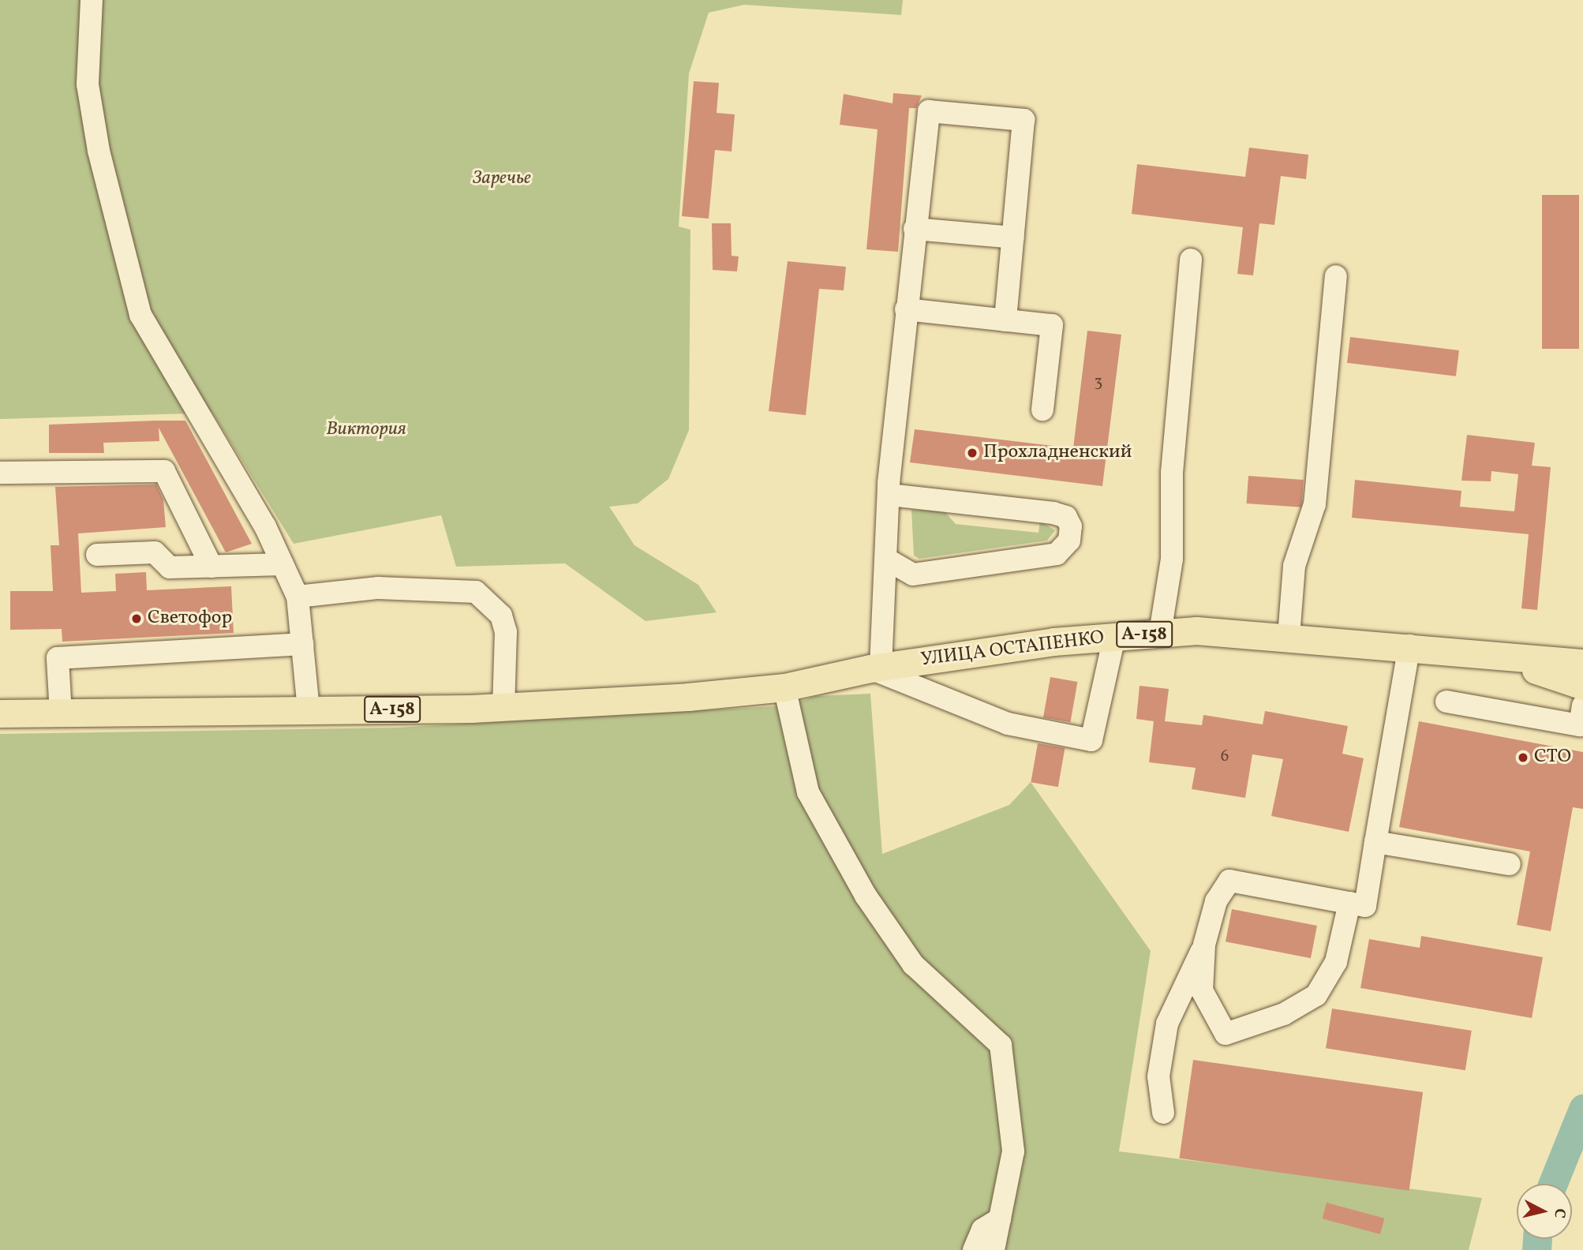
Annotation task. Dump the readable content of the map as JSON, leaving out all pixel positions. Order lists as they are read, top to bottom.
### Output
{
  "streets": {
    "main road": ["А-158", "УЛИЦА ОСТАПЕНКО"]
  },
  "crossings": [
    ["А-158", "УЛИЦА ОСТАПЕНКО"]
  ],
  "parks": ["Заречье", "Виктория"],
  "places": ["Прохладненский", "Светофор", "СТО"],
  "house_numbers": ["3", "6"],
  "north": "right"
}
